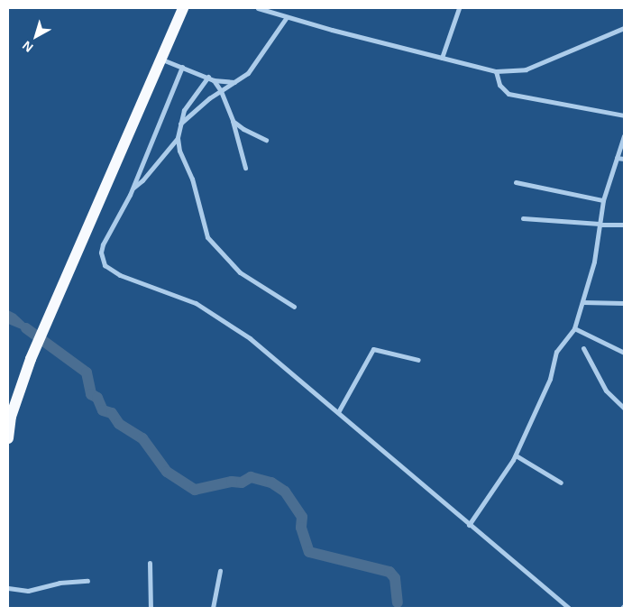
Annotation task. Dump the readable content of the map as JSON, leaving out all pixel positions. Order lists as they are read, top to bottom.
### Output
{
  "north": "bottom left"
}
